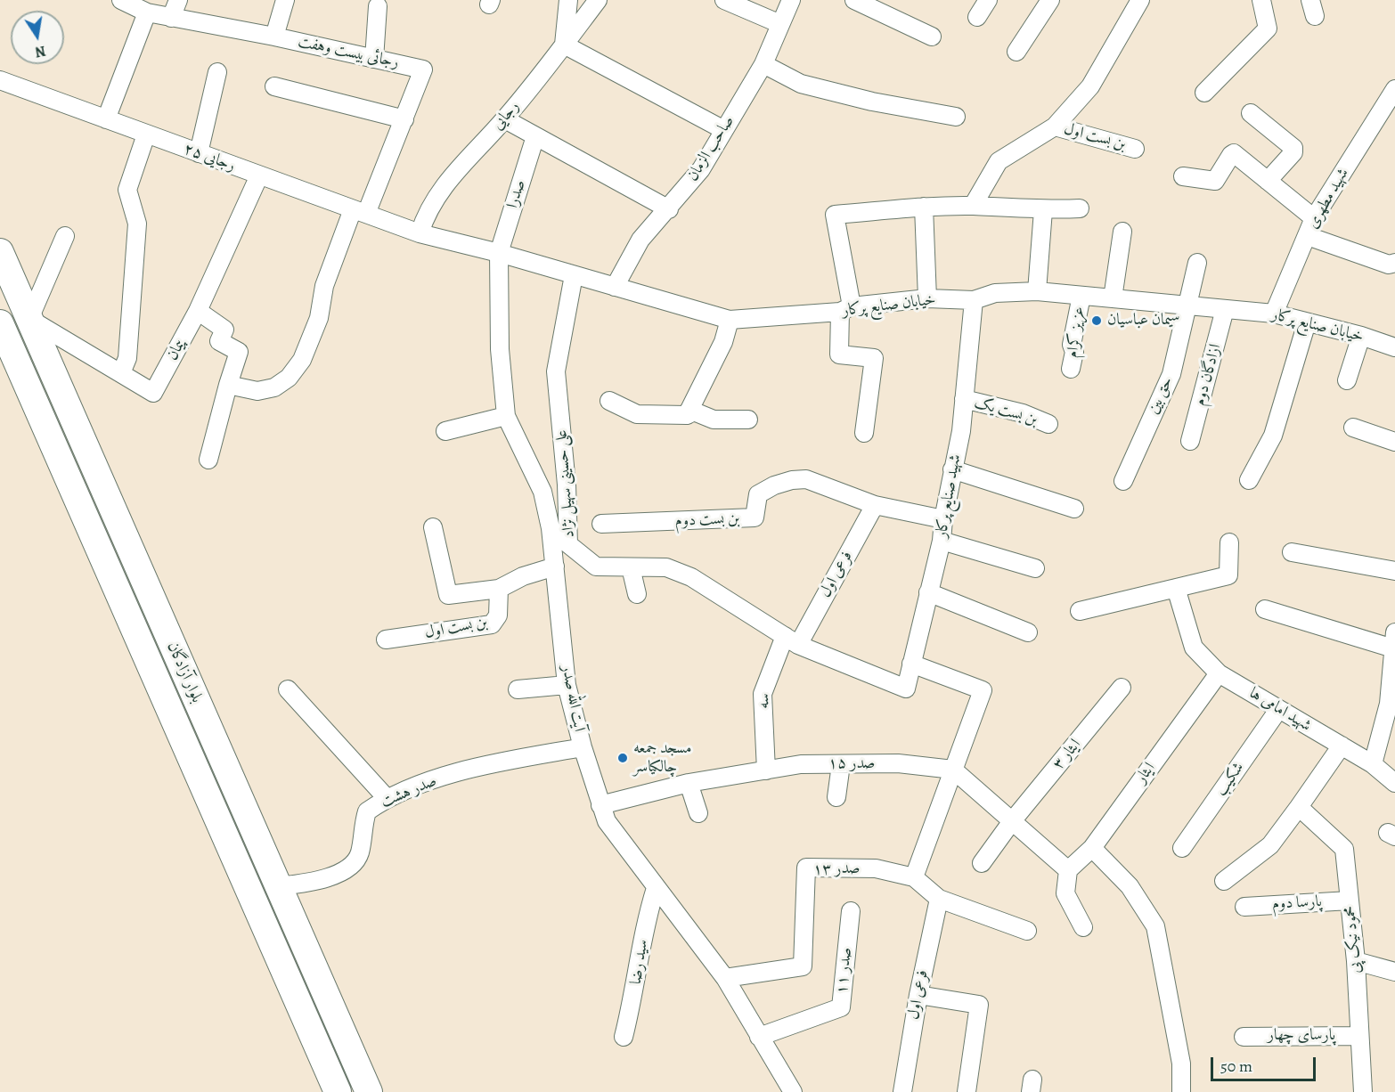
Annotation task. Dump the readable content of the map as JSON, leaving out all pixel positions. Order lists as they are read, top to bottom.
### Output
{
  "streets": {
    "highway": ["بلوار آزادگان"],
    "street": [
      "رجائی بیست وهفت",
      "رجایی",
      "بن بست اول",
      "صاحب الزمان",
      "رجایی ۲۵",
      "صدرا",
      "شهید مطهری",
      "خیابان صنایع پرکار",
      "عزیز کرام",
      "پیمان",
      "ازادگان دوم",
      "حق بین",
      "بن بست یک",
      "علی حسینی سهیل نژاد",
      "شهید صنایع پرکار",
      "بن بست دوم",
      "فرعی اول",
      "آیت الله صدر",
      "سه",
      "شهید امامی ها",
      "ایثار ۳",
      "صدر ۱۵",
      "ایثار",
      "شکیب",
      "صدر هشت",
      "صدر ۱۳",
      "پارسا دوم",
      "محمود نیک پی",
      "سید رضا",
      "صدر ۱۱",
      "پارسای چهار"
    ]
  },
  "crossings": [
    ["رجائی بیست وهفت", "رجایی ۲۵"],
    ["رجایی", "رجایی ۲۵"],
    ["رجایی", "خیابان صنایع پرکار"],
    ["صاحب الزمان", "خیابان صنایع پرکار"],
    ["رجایی ۲۵", "خیابان صنایع پرکار"],
    ["رجایی ۲۵", "پیمان"],
    ["صدرا", "خیابان صنایع پرکار"],
    ["صدرا", "آیت الله صدر"],
    ["شهید مطهری", "خیابان صنایع پرکار"],
    ["خیابان صنایع پرکار", "عزیز کرام"],
    ["خیابان صنایع پرکار", "ازادگان دوم"],
    ["خیابان صنایع پرکار", "حق بین"],
    ["خیابان صنایع پرکار", "علی حسینی سهیل نژاد"],
    ["خیابان صنایع پرکار", "شهید صنایع پرکار"],
    ["خیابان صنایع پرکار", "آیت الله صدر"],
    ["پیمان", "بلوار آزادگان"],
    ["بن بست یک", "شهید صنایع پرکار"],
    ["علی حسینی سهیل نژاد", "شهید صنایع پرکار"],
    ["علی حسینی سهیل نژاد", "فرعی اول"],
    ["علی حسینی سهیل نژاد", "سه"],
    ["شهید صنایع پرکار", "بن بست دوم"],
    ["بن بست دوم", "فرعی اول"],
    ["فرعی اول", "سه"],
    ["فرعی اول", "صدر ۱۳"],
    ["بلوار آزادگان", "صدر هشت"],
    ["آیت الله صدر", "صدر ۱۵"],
    ["آیت الله صدر", "صدر هشت"],
    ["آیت الله صدر", "صدر ۱۳"],
    ["آیت الله صدر", "سید رضا"],
    ["آیت الله صدر", "صدر ۱۱"],
    ["سه", "صدر ۱۵"],
    ["شهید امامی ها", "ایثار"],
    ["شهید امامی ها", "شکیب"],
    ["پارسا دوم", "محمود نیک پی"],
    ["محمود نیک پی", "پارسای چهار"]
  ],
  "places": ["سیمان عباسیان", "مسجد جمعه چالکیاسر"],
  "scale_bar": "50 m",
  "north": "bottom"
}
